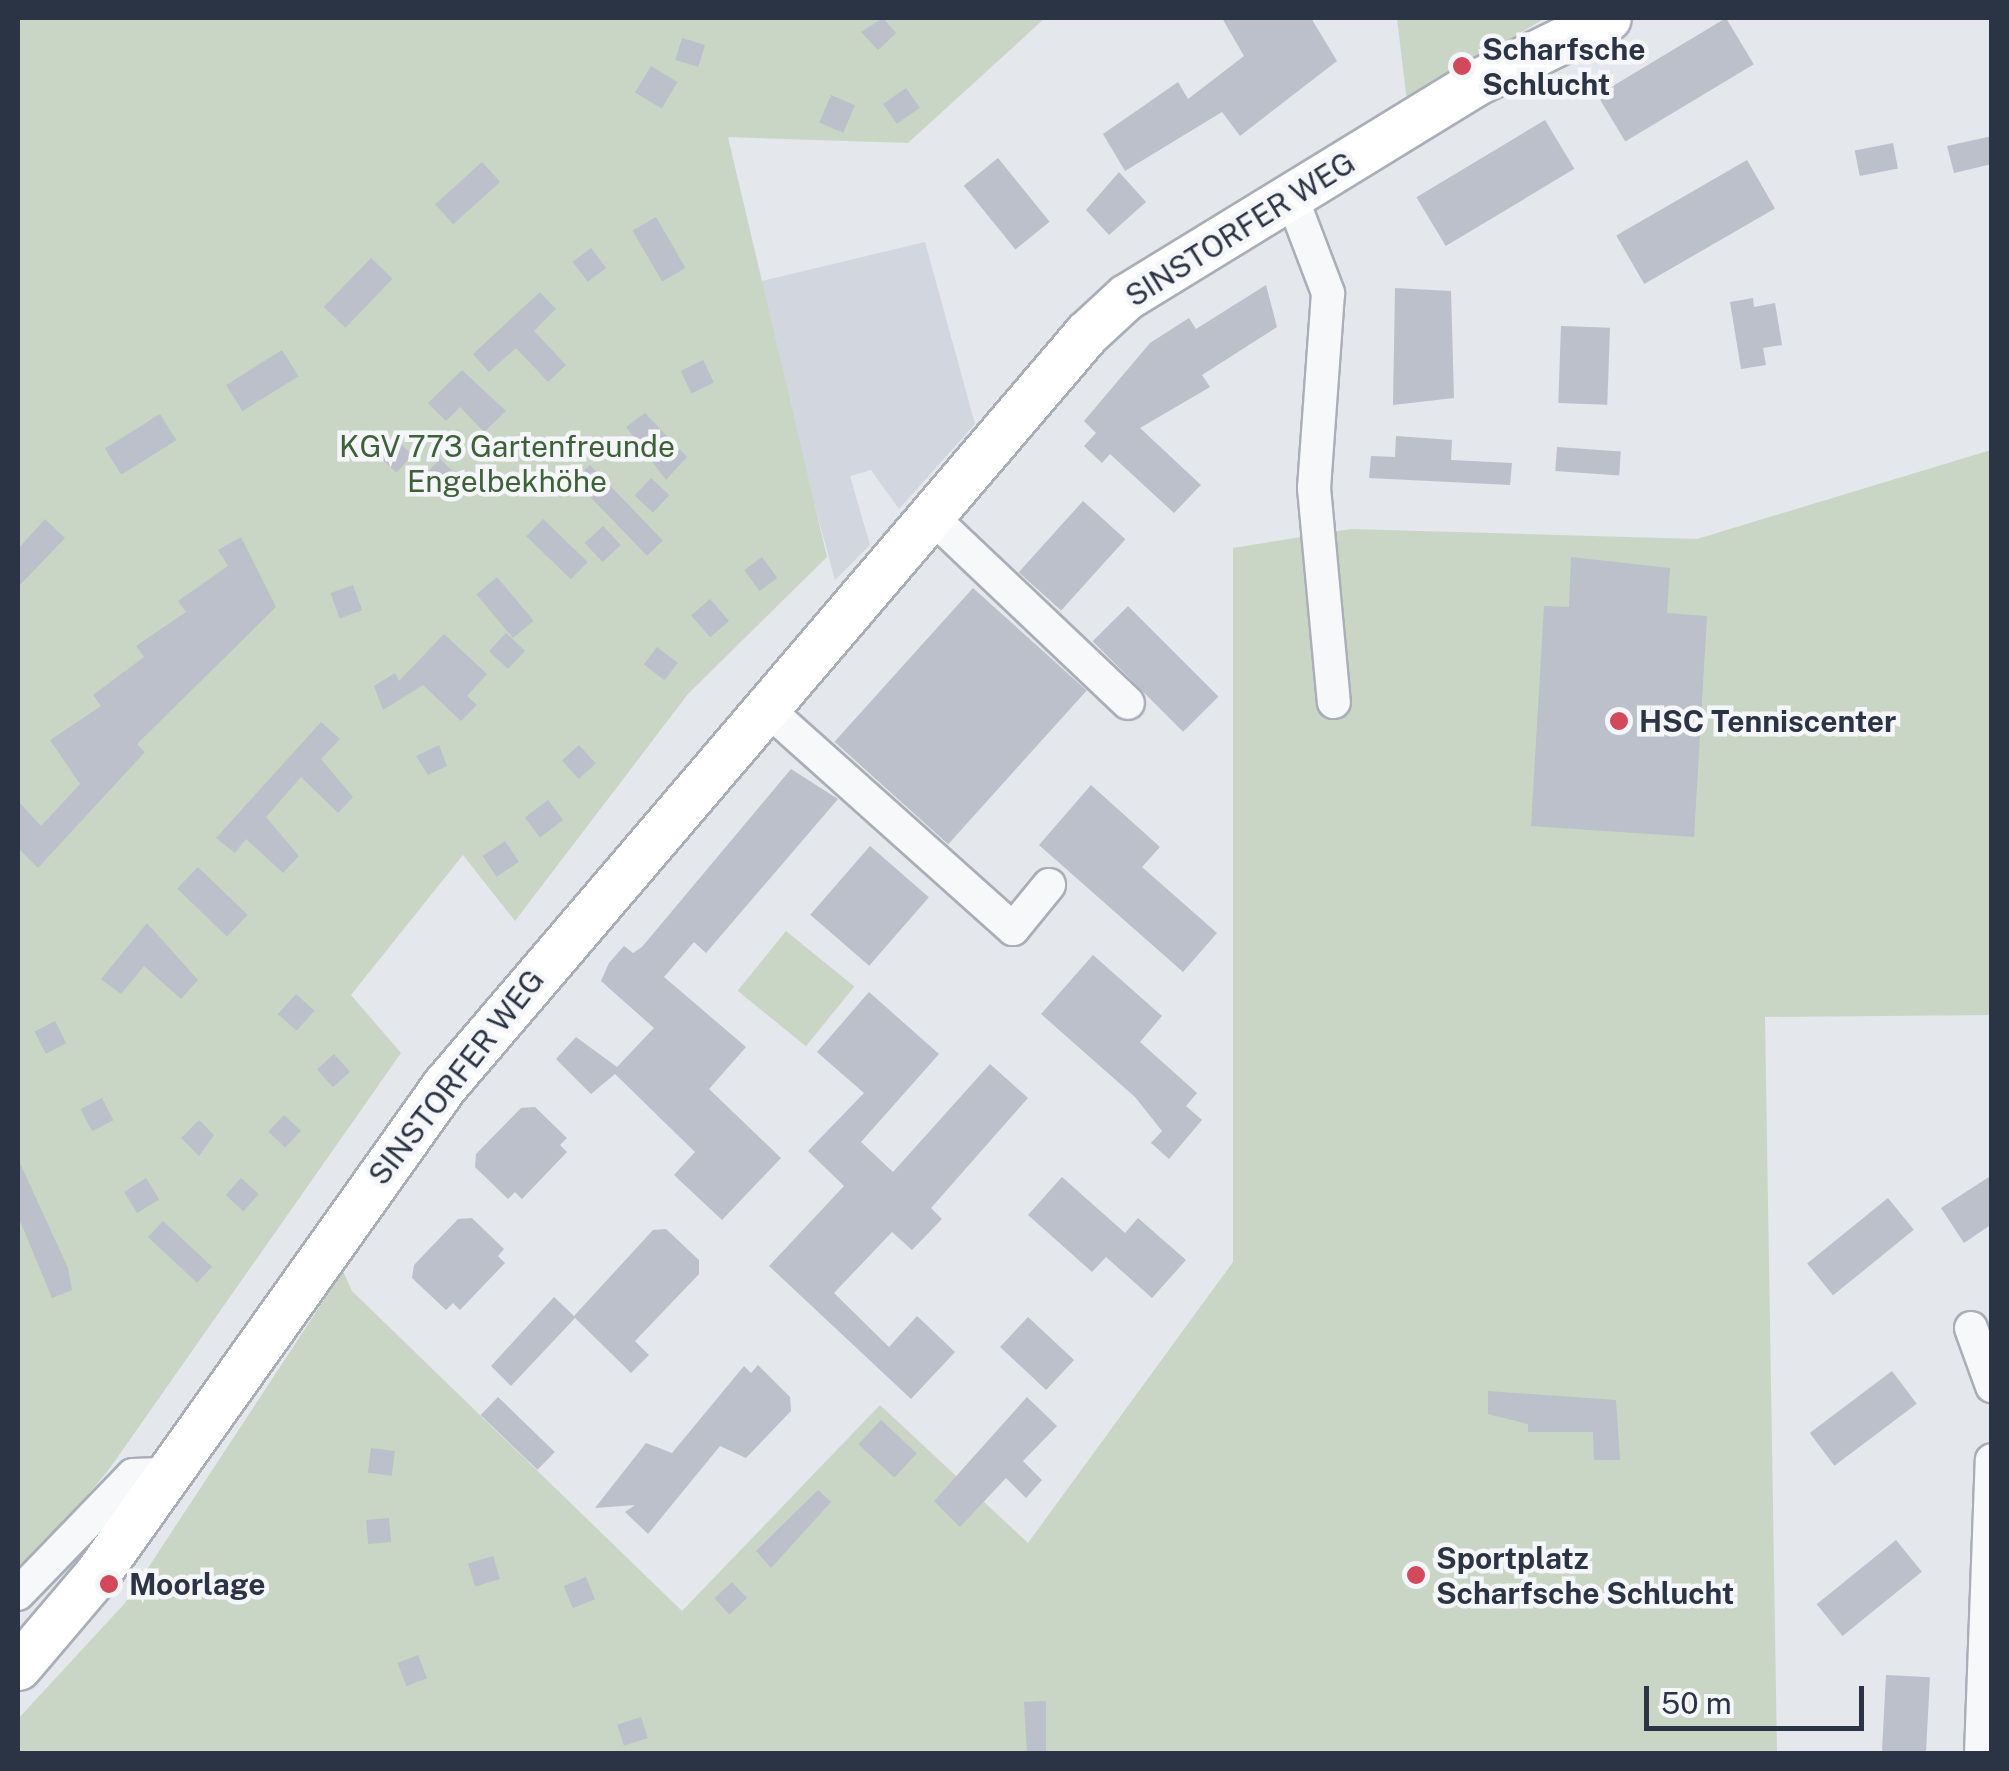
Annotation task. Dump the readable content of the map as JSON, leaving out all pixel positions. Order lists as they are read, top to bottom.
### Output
{
  "streets": {
    "street": ["SINSTORFER WEG"]
  },
  "parks": ["KGV 773 Gartenfreunde Engelbekhöhe"],
  "places": [
    "Scharfsche Schlucht",
    "HSC Tenniscenter",
    "Sportplatz Scharfsche Schlucht",
    "Moorlage"
  ],
  "scale_bar": "50 m"
}
